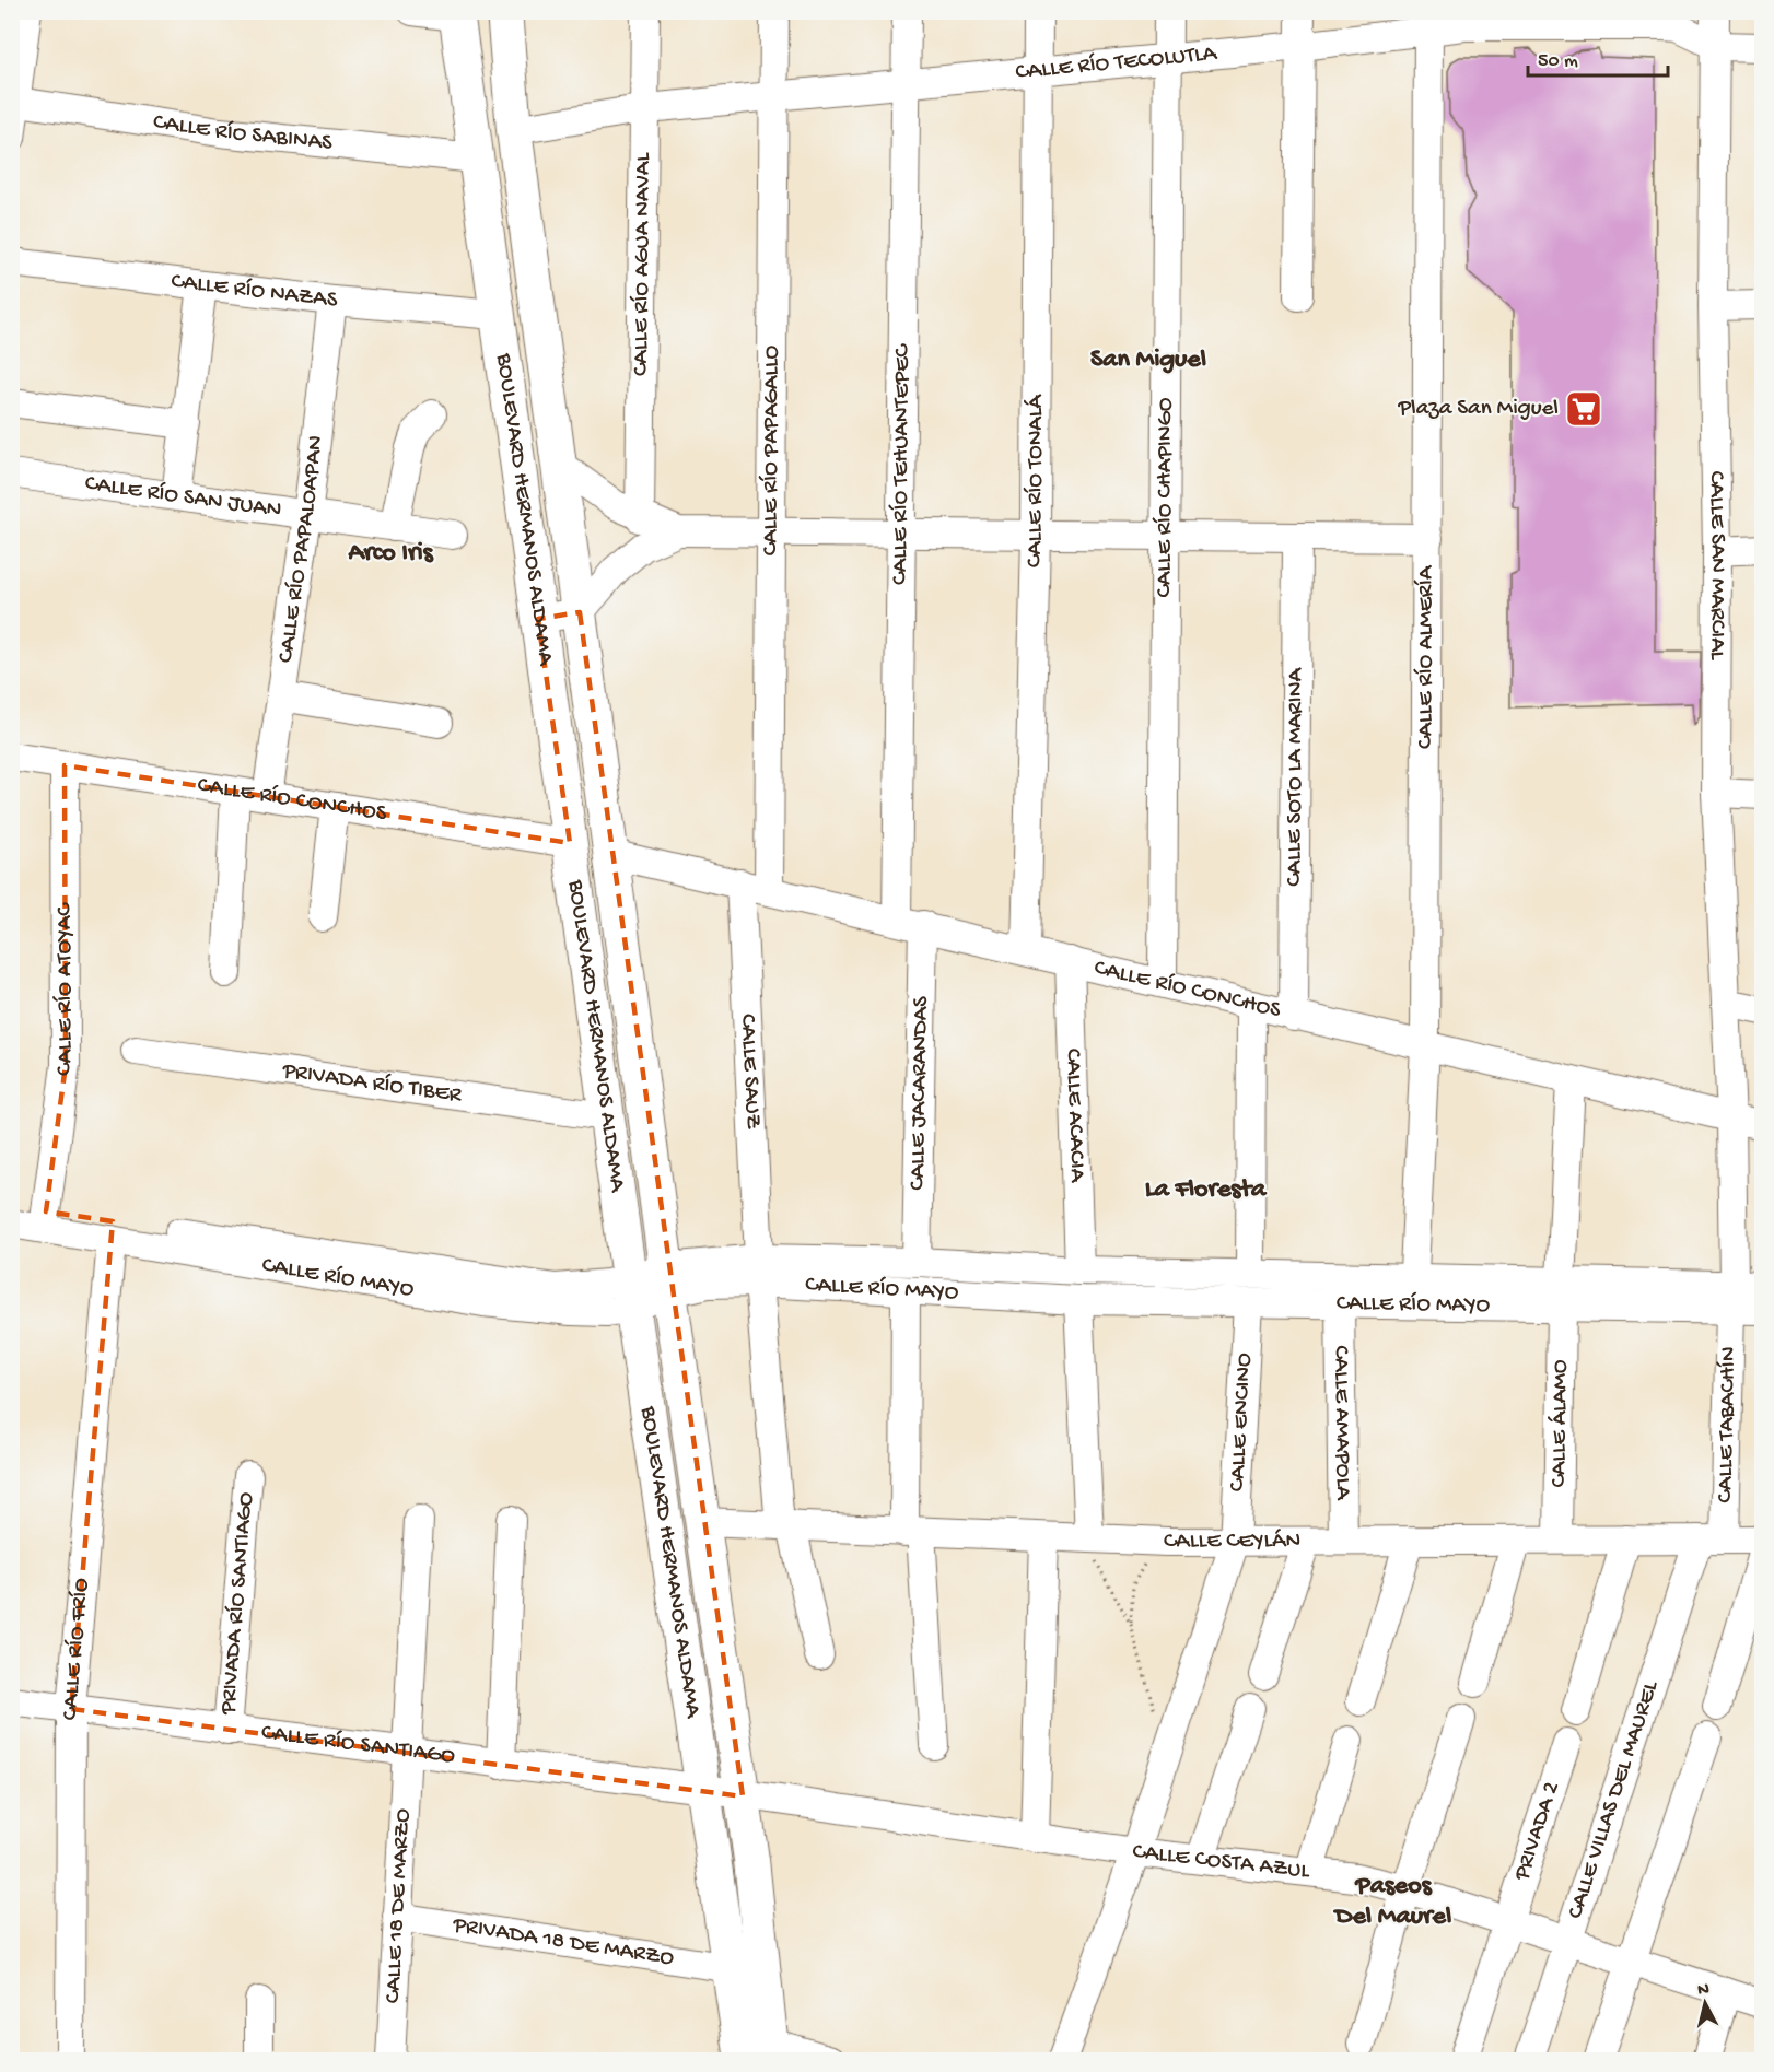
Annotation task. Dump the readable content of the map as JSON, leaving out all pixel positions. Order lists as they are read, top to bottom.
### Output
{
  "streets": {
    "main road": ["BOULEVARD HERMANOS ALDAMA"],
    "street": [
      "CALLE RÍO TECOLUTLA",
      "CALLE RÍO SABINAS",
      "CALLE RÍO AGUA NAVAL",
      "CALLE RÍO NAZAS",
      "CALLE RÍO PAPAGALLO",
      "CALLE RÍO TEHUANTEPEC",
      "CALLE RÍO TONALÁ",
      "CALLE RÍO SAN JUAN",
      "CALLE RÍO CHAPINGO",
      "CALLE RÍO PAPALOAPAN",
      "CALLE SAN MARCIAL",
      "CALLE RÍO ALMERÍA",
      "CALLE SOTO LA MARINA",
      "CALLE RÍO CONCHOS",
      "CALLE RÍO ATOYAC",
      "CALLE SAUZ",
      "PRIVADA RÍO TIBER",
      "CALLE JACARANDAS",
      "CALLE ACACIA",
      "CALLE RÍO MAYO",
      "CALLE ENCINO",
      "CALLE AMAPOLA",
      "CALLE ÁLAMO",
      "CALLE TABACHÍN",
      "CALLE CEYLÁN",
      "PRIVADA RÍO SANTIAGO",
      "CALLE RÍO FRÍO",
      "CALLE RÍO SANTIAGO",
      "CALLE VILLAS DEL MAUREL",
      "PRIVADA 2",
      "CALLE COSTA AZUL",
      "CALLE 18 DE MARZO",
      "PRIVADA 18 DE MARZO"
    ]
  },
  "crossings": [
    ["CALLE RÍO TECOLUTLA", "CALLE RÍO AGUA NAVAL"],
    ["CALLE RÍO TECOLUTLA", "CALLE RÍO PAPAGALLO"],
    ["CALLE RÍO TECOLUTLA", "CALLE RÍO TEHUANTEPEC"],
    ["CALLE RÍO TECOLUTLA", "CALLE RÍO TONALÁ"],
    ["CALLE RÍO TECOLUTLA", "CALLE RÍO CHAPINGO"],
    ["CALLE RÍO TECOLUTLA", "BOULEVARD HERMANOS ALDAMA"],
    ["CALLE RÍO TECOLUTLA", "CALLE SAN MARCIAL"],
    ["CALLE RÍO TECOLUTLA", "CALLE RÍO ALMERÍA"],
    ["CALLE RÍO SABINAS", "BOULEVARD HERMANOS ALDAMA"],
    ["CALLE RÍO NAZAS", "BOULEVARD HERMANOS ALDAMA"],
    ["CALLE RÍO NAZAS", "CALLE RÍO PAPALOAPAN"],
    ["CALLE RÍO PAPAGALLO", "CALLE RÍO CONCHOS"],
    ["CALLE RÍO TEHUANTEPEC", "CALLE RÍO CONCHOS"],
    ["CALLE RÍO TEHUANTEPEC", "CALLE JACARANDAS"],
    ["CALLE RÍO TONALÁ", "CALLE RÍO CONCHOS"],
    ["CALLE RÍO SAN JUAN", "CALLE RÍO PAPALOAPAN"],
    ["CALLE RÍO CHAPINGO", "CALLE RÍO CONCHOS"],
    ["BOULEVARD HERMANOS ALDAMA", "CALLE RÍO CONCHOS"],
    ["BOULEVARD HERMANOS ALDAMA", "PRIVADA RÍO TIBER"],
    ["BOULEVARD HERMANOS ALDAMA", "CALLE RÍO MAYO"],
    ["BOULEVARD HERMANOS ALDAMA", "CALLE CEYLÁN"],
    ["BOULEVARD HERMANOS ALDAMA", "CALLE RÍO SANTIAGO"],
    ["BOULEVARD HERMANOS ALDAMA", "CALLE COSTA AZUL"],
    ["BOULEVARD HERMANOS ALDAMA", "PRIVADA 18 DE MARZO"],
    ["CALLE RÍO PAPALOAPAN", "CALLE RÍO CONCHOS"],
    ["CALLE SAN MARCIAL", "CALLE RÍO CONCHOS"],
    ["CALLE SAN MARCIAL", "CALLE TABACHÍN"],
    ["CALLE RÍO ALMERÍA", "CALLE RÍO CONCHOS"],
    ["CALLE RÍO ALMERÍA", "CALLE RÍO MAYO"],
    ["CALLE SOTO LA MARINA", "CALLE RÍO CONCHOS"],
    ["CALLE RÍO CONCHOS", "CALLE RÍO ATOYAC"],
    ["CALLE RÍO CONCHOS", "CALLE SAUZ"],
    ["CALLE RÍO CONCHOS", "CALLE JACARANDAS"],
    ["CALLE RÍO CONCHOS", "CALLE ACACIA"],
    ["CALLE RÍO CONCHOS", "CALLE ÁLAMO"],
    ["CALLE RÍO CONCHOS", "CALLE TABACHÍN"],
    ["CALLE RÍO ATOYAC", "CALLE RÍO MAYO"],
    ["CALLE SAUZ", "CALLE RÍO MAYO"],
    ["CALLE SAUZ", "CALLE CEYLÁN"],
    ["CALLE JACARANDAS", "CALLE RÍO MAYO"],
    ["CALLE ACACIA", "CALLE RÍO MAYO"],
    ["CALLE RÍO MAYO", "CALLE ENCINO"],
    ["CALLE RÍO MAYO", "CALLE AMAPOLA"],
    ["CALLE RÍO MAYO", "CALLE ÁLAMO"],
    ["CALLE RÍO MAYO", "CALLE TABACHÍN"],
    ["CALLE RÍO MAYO", "CALLE RÍO FRÍO"],
    ["CALLE ENCINO", "CALLE CEYLÁN"],
    ["CALLE ENCINO", "CALLE COSTA AZUL"],
    ["CALLE AMAPOLA", "CALLE CEYLÁN"],
    ["CALLE ÁLAMO", "CALLE CEYLÁN"],
    ["CALLE TABACHÍN", "CALLE CEYLÁN"],
    ["CALLE TABACHÍN", "CALLE VILLAS DEL MAUREL"],
    ["CALLE CEYLÁN", "CALLE VILLAS DEL MAUREL"],
    ["PRIVADA RÍO SANTIAGO", "CALLE RÍO SANTIAGO"],
    ["CALLE RÍO FRÍO", "CALLE RÍO SANTIAGO"],
    ["CALLE RÍO SANTIAGO", "CALLE COSTA AZUL"],
    ["CALLE RÍO SANTIAGO", "CALLE 18 DE MARZO"],
    ["CALLE VILLAS DEL MAUREL", "CALLE COSTA AZUL"],
    ["PRIVADA 2", "CALLE COSTA AZUL"],
    ["CALLE 18 DE MARZO", "PRIVADA 18 DE MARZO"]
  ],
  "districts": [
    "San Miguel",
    "Arco Iris",
    "La Floresta",
    "Paseos Del Maurel"
  ],
  "places": {
    "supermarket": ["Plaza San Miguel"]
  },
  "scale_bar": "50 m",
  "north": "top"
}
